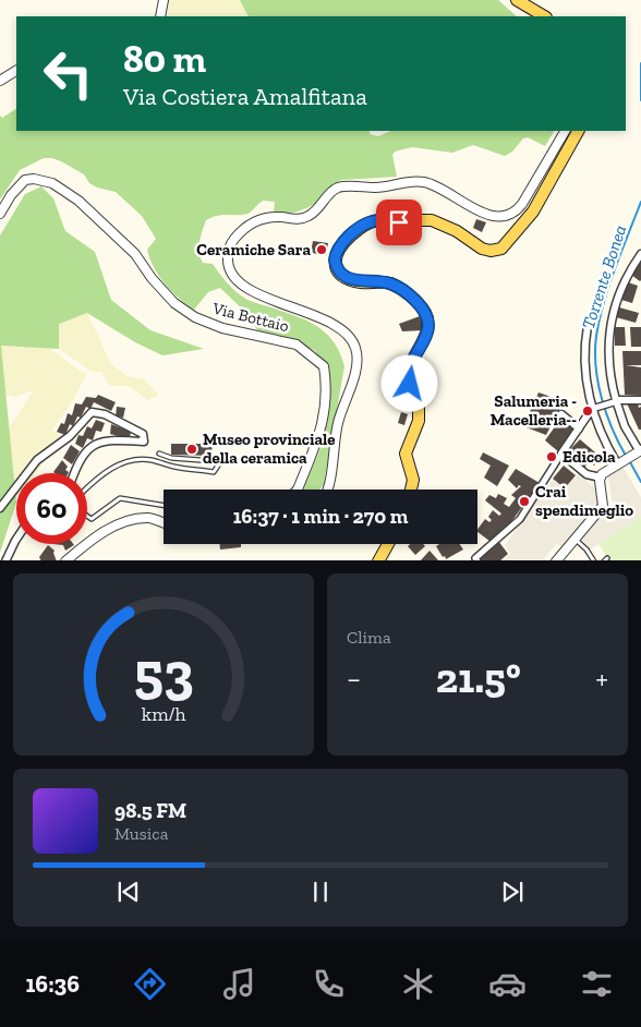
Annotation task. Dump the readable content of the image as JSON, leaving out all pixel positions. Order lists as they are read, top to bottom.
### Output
{
  "streets": {
    "street": ["Via Bottaio"]
  },
  "water": ["Torrente Bonea"],
  "places": [
    "Ceramiche Sara",
    "Salumeria - Macelleria--",
    "Museo provinciale della ceramica",
    "Edicola",
    "Crai spendimeglio"
  ],
  "page": {
    "turn": ["80 m", "Via Costiera Amalfitana"],
    "limit": "60",
    "trip": "16:37 · 1 min · 270 m",
    "tile": "Clima",
    "heat": ["−", "21.5°", "+"],
    "song": ["98.5 FM", "Musica"],
    "tabs": "16:36",
    "gauge": ["53", "km/h"]
  }
}
